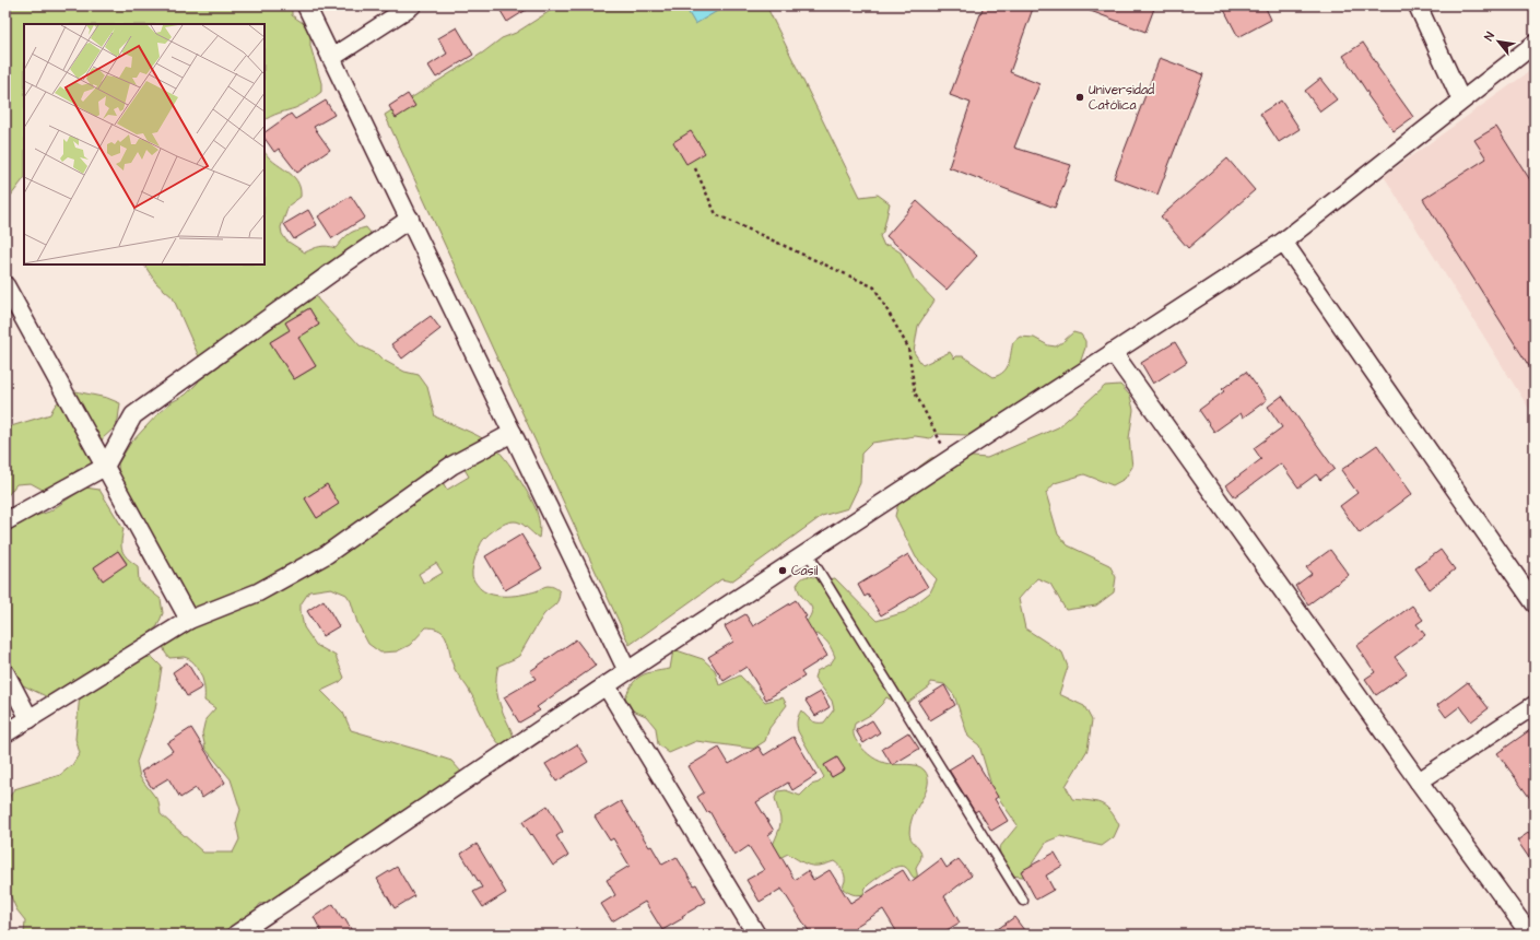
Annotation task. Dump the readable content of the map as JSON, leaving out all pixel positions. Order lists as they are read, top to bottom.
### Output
{
  "places": ["Universidad Católica", "Casil"],
  "north": "top left"
}
